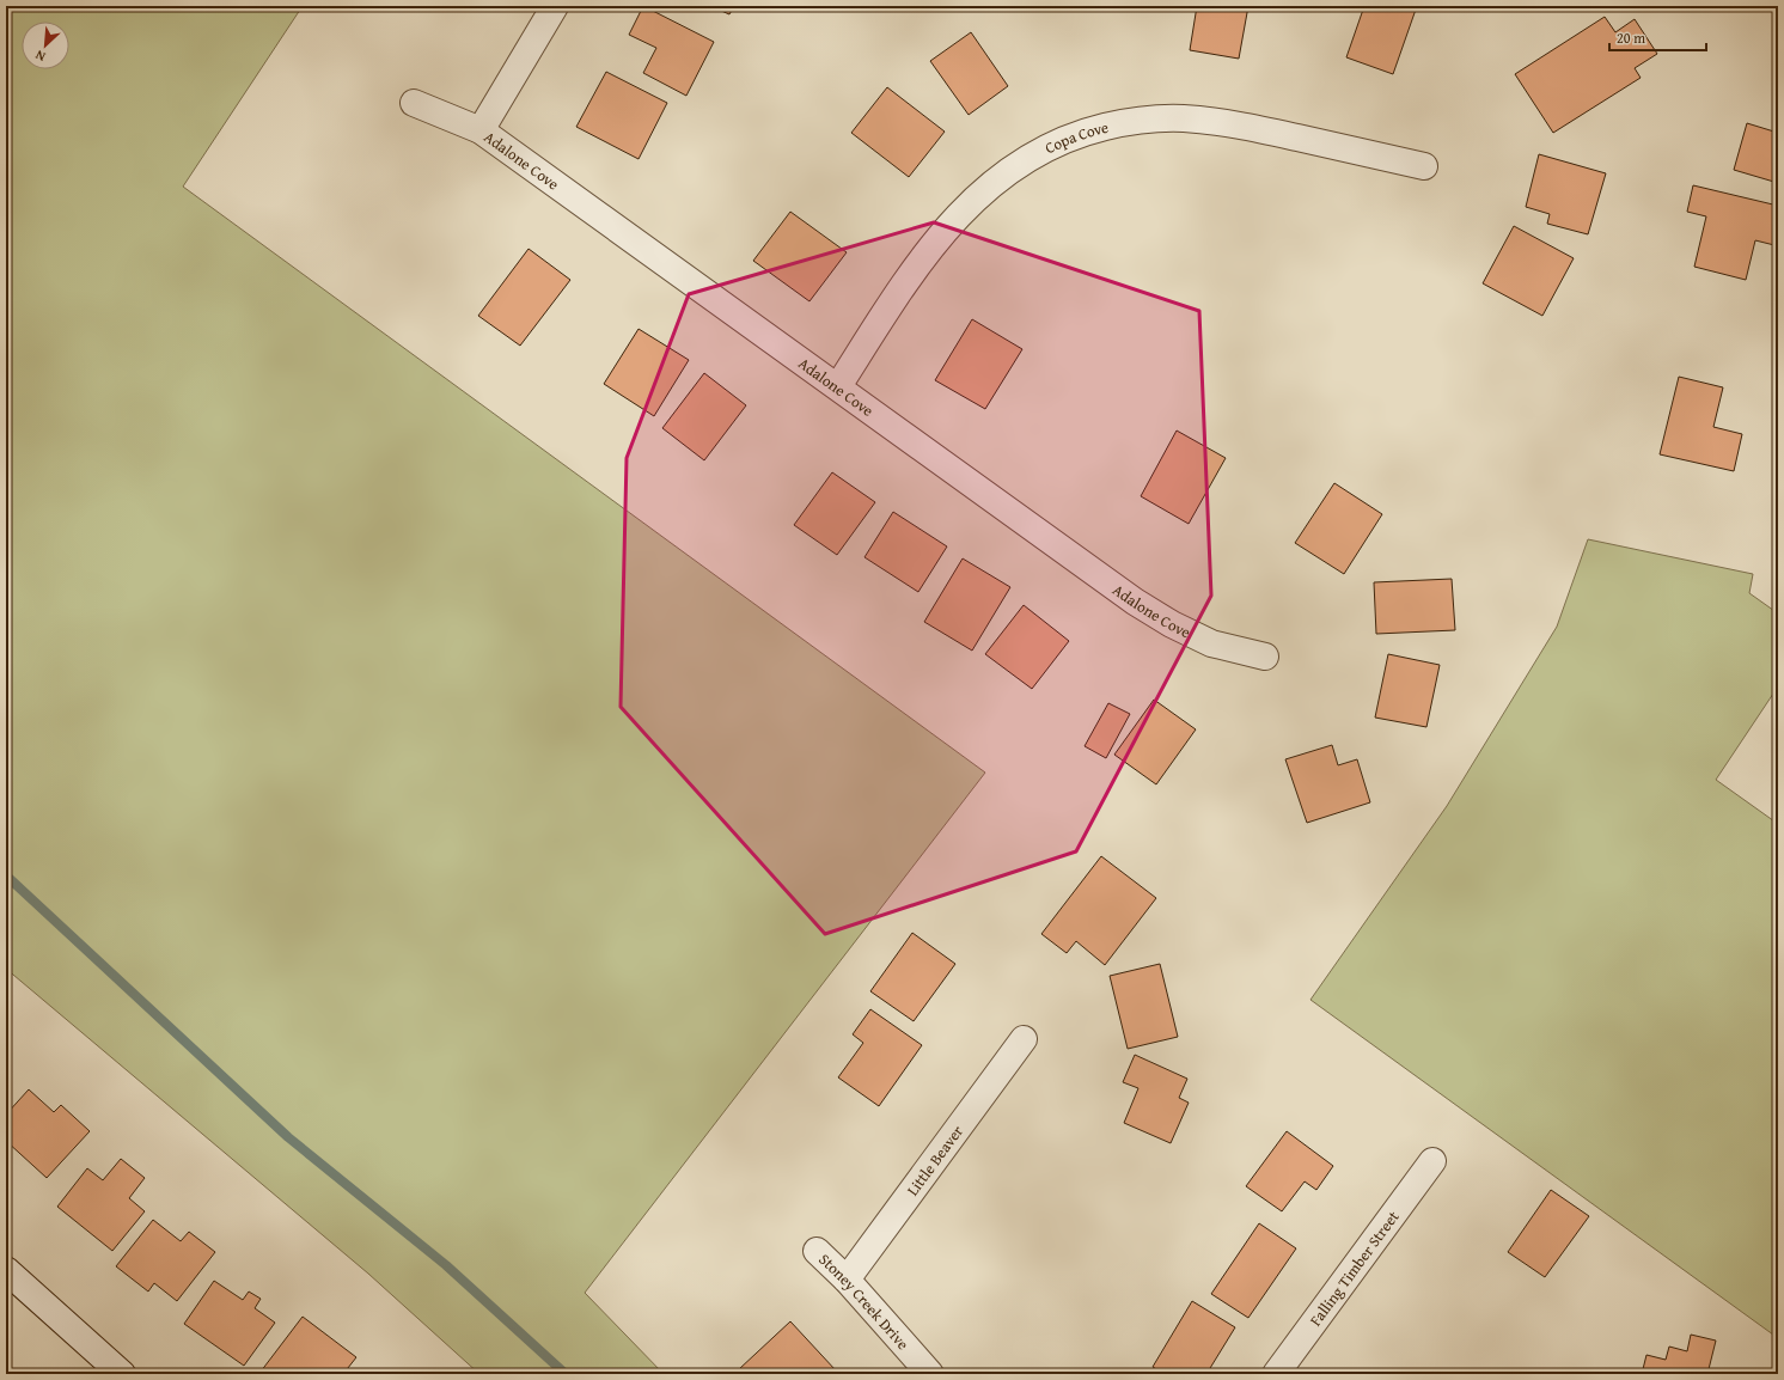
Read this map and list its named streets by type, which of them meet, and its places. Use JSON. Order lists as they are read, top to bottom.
{
  "streets": {
    "street": [
      "Copa Cove",
      "Adalone Cove",
      "Little Beaver",
      "Falling Timber Street",
      "Stoney Creek Drive"
    ]
  },
  "crossings": [
    ["Copa Cove", "Adalone Cove"],
    ["Little Beaver", "Stoney Creek Drive"]
  ],
  "scale_bar": "20 m",
  "north": "bottom left"
}
